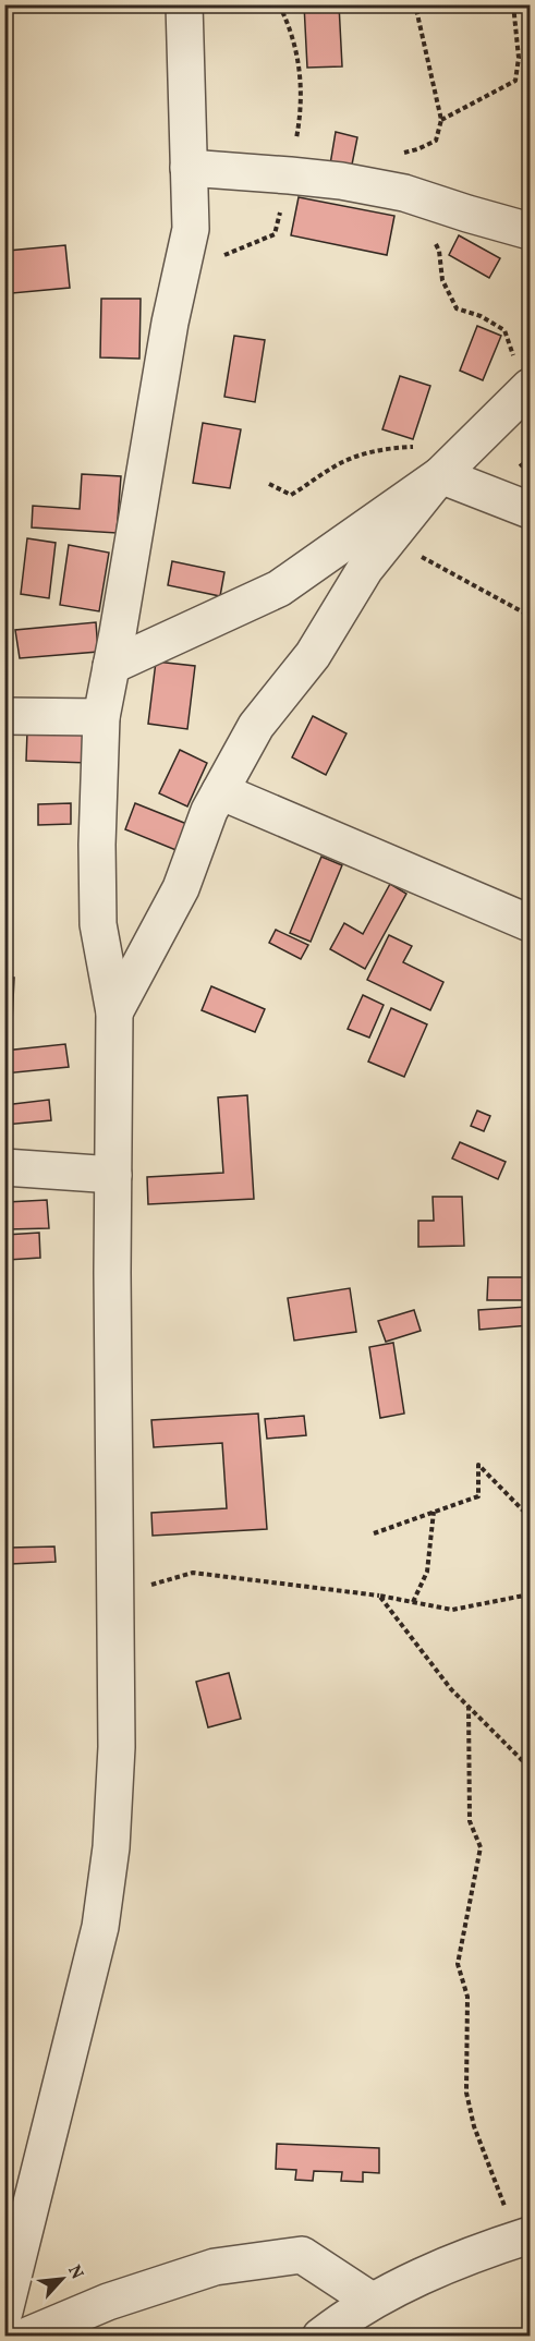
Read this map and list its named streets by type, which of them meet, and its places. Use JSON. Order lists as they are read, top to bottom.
{
  "north": "top right"
}
